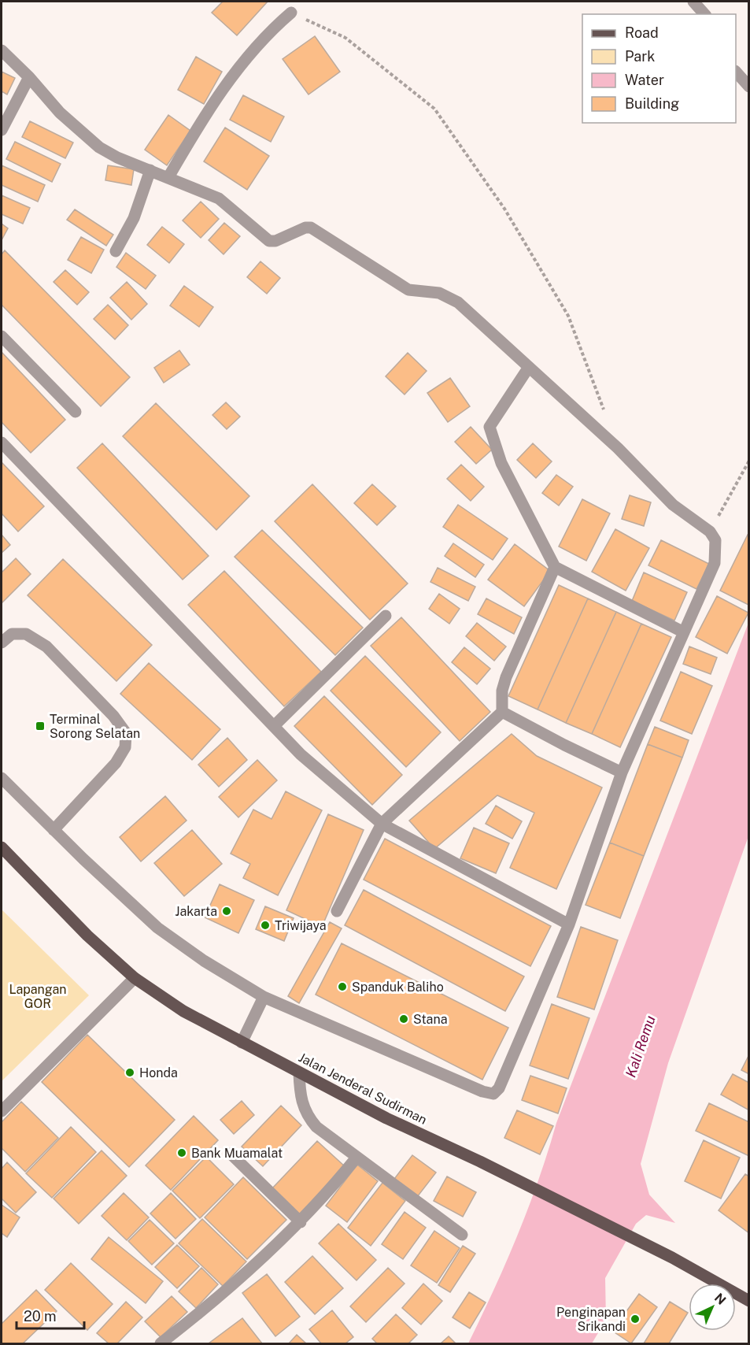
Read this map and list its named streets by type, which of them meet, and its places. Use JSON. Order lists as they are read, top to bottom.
{
  "streets": {
    "main road": ["Jalan Jenderal Sudirman"]
  },
  "water": ["Kali Remu"],
  "parks": ["Lapangan GOR"],
  "places": {
    "transit": ["Terminal Sorong Selatan"],
    "other": [
      "Jakarta",
      "Triwijaya",
      "Spanduk Baliho",
      "Stana",
      "Honda",
      "Bank Muamalat",
      "Penginapan Srikandi"
    ]
  },
  "legend": [
    "Road",
    "Park",
    "Water",
    "Building"
  ],
  "scale_bar": "20 m",
  "north": "top right"
}
